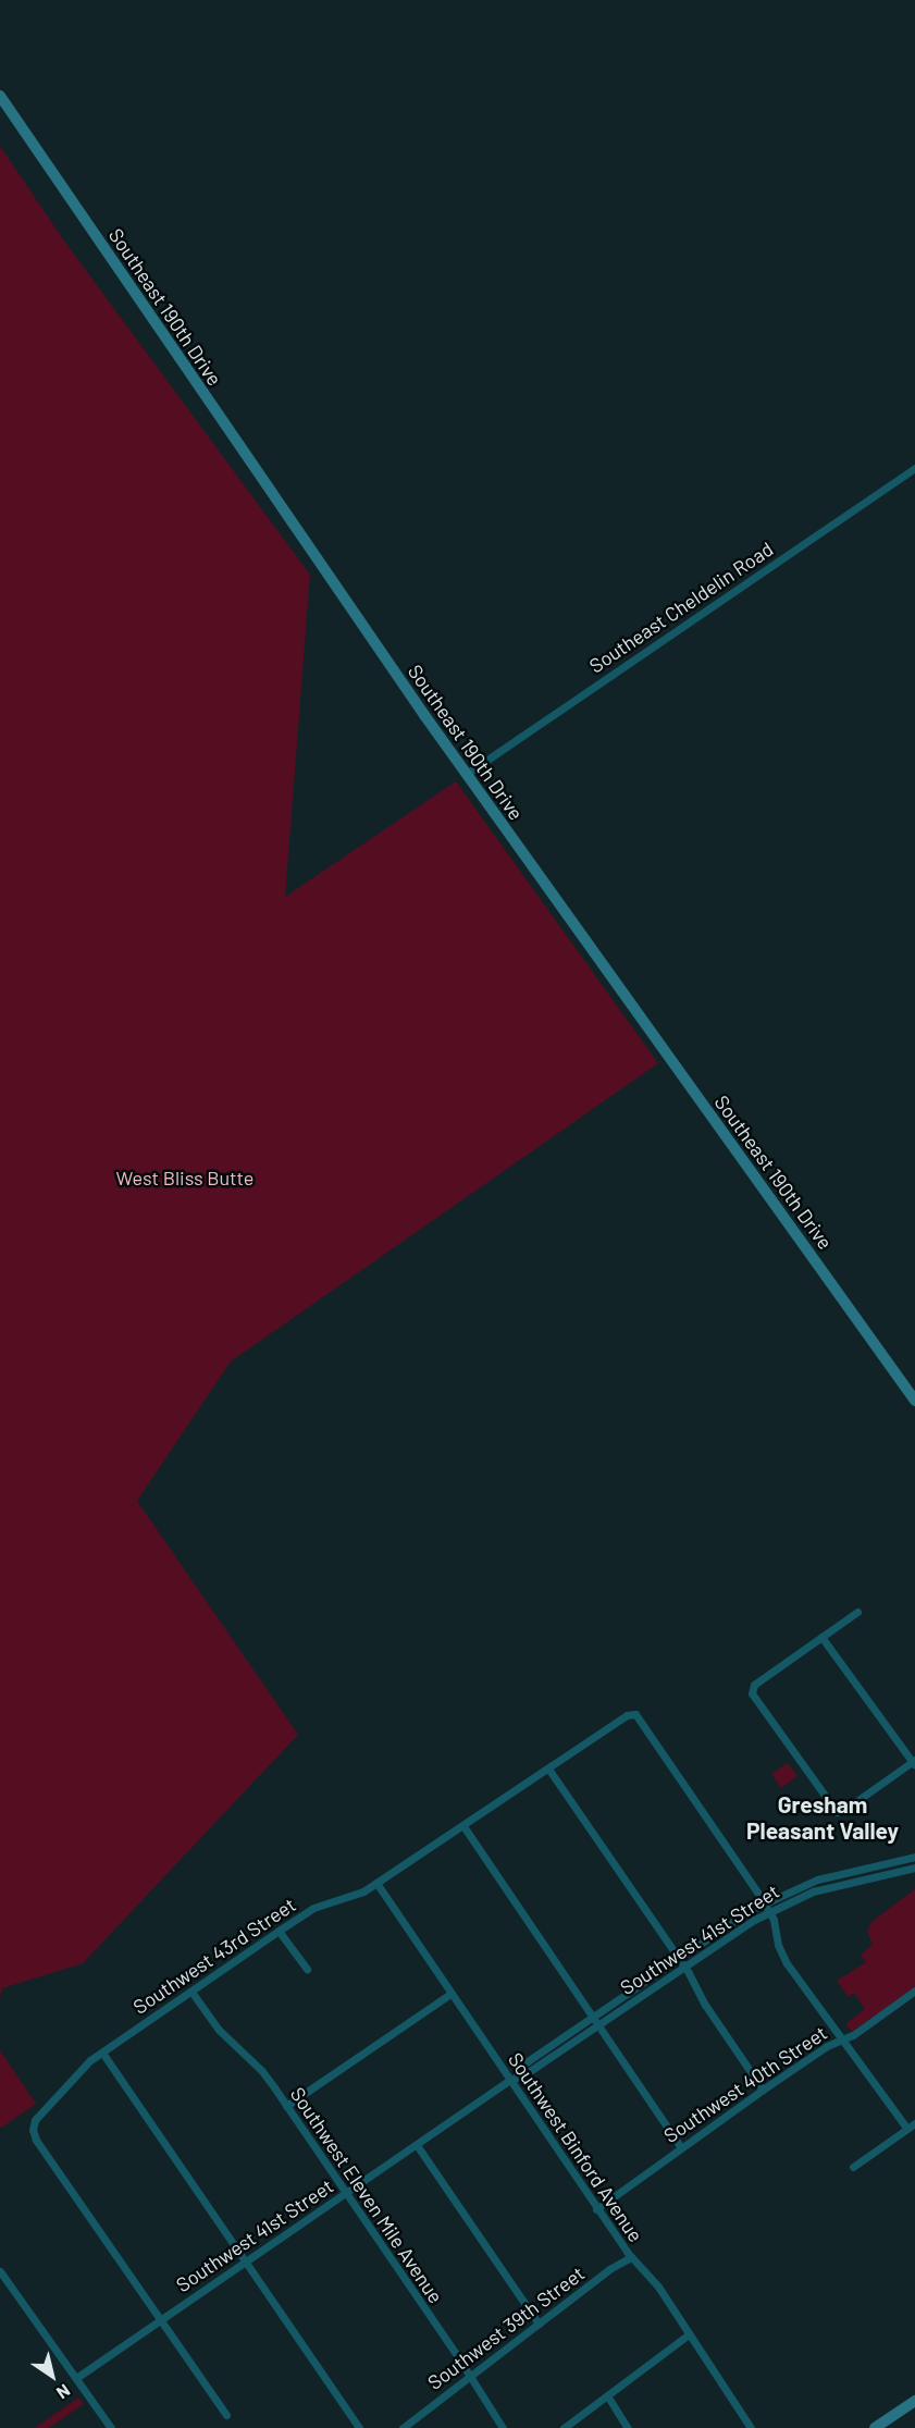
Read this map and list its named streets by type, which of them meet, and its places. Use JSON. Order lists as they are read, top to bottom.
{
  "streets": {
    "main road": ["Southeast 190th Drive"],
    "street": [
      "Southeast Cheldelin Road",
      "Southwest 41st Street",
      "Southwest 43rd Street",
      "Southwest 40th Street",
      "Southwest Binford Avenue",
      "Southwest Eleven Mile Avenue",
      "Southwest 39th Street"
    ]
  },
  "crossings": [
    ["Southeast 190th Drive", "Southeast Cheldelin Road"],
    ["Southwest 41st Street", "Southwest 43rd Street"],
    ["Southwest 41st Street", "Southwest Binford Avenue"],
    ["Southwest 41st Street", "Southwest Eleven Mile Avenue"],
    ["Southwest 43rd Street", "Southwest Binford Avenue"],
    ["Southwest 43rd Street", "Southwest Eleven Mile Avenue"],
    ["Southwest 40th Street", "Southwest Binford Avenue"],
    ["Southwest Binford Avenue", "Southwest 39th Street"],
    ["Southwest Eleven Mile Avenue", "Southwest 39th Street"]
  ],
  "districts": ["Gresham Pleasant Valley"],
  "parks": ["West Bliss Butte"],
  "north": "bottom right"
}
